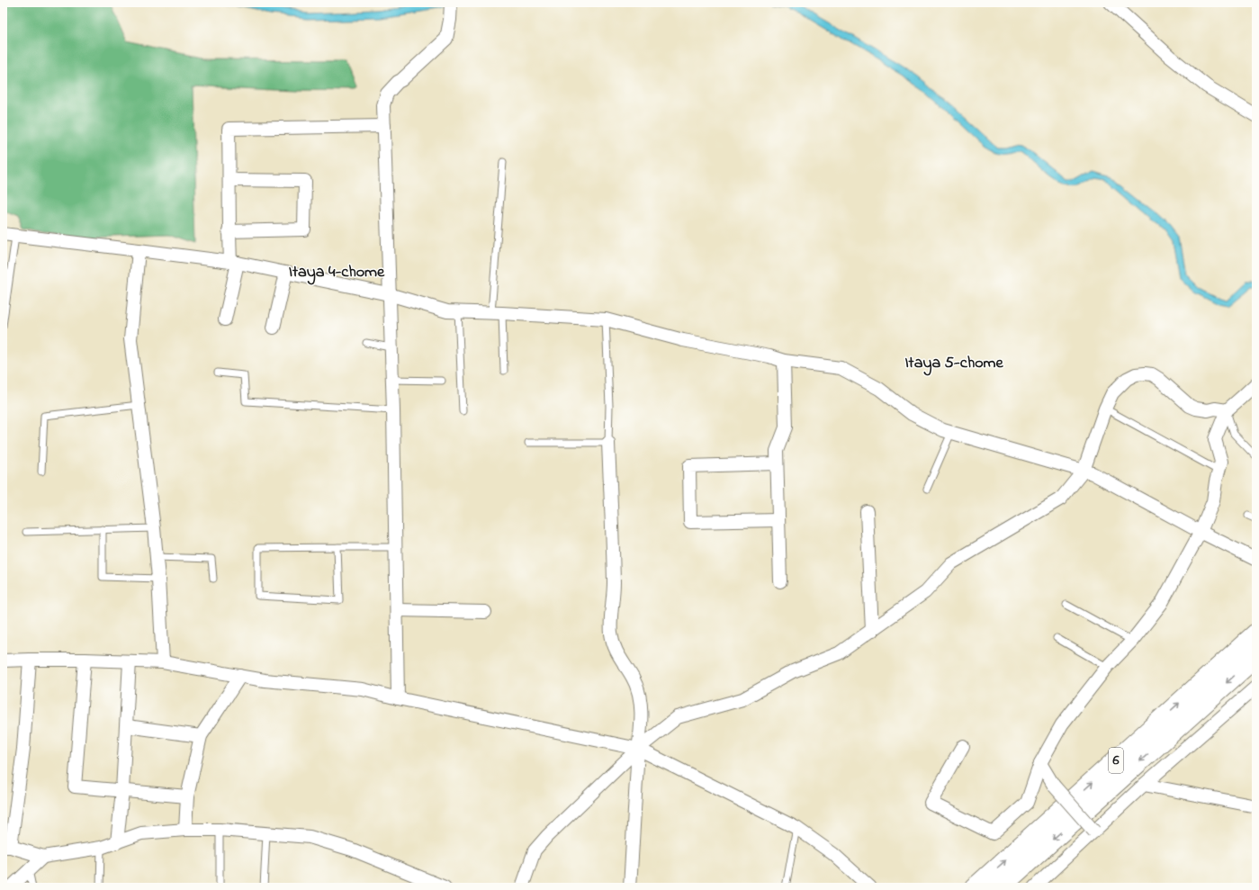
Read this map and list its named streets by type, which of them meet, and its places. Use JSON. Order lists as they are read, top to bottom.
{
  "streets": {
    "highway": ["6"]
  },
  "districts": ["Itaya 4-chome", "Itaya 5-chome"]
}
